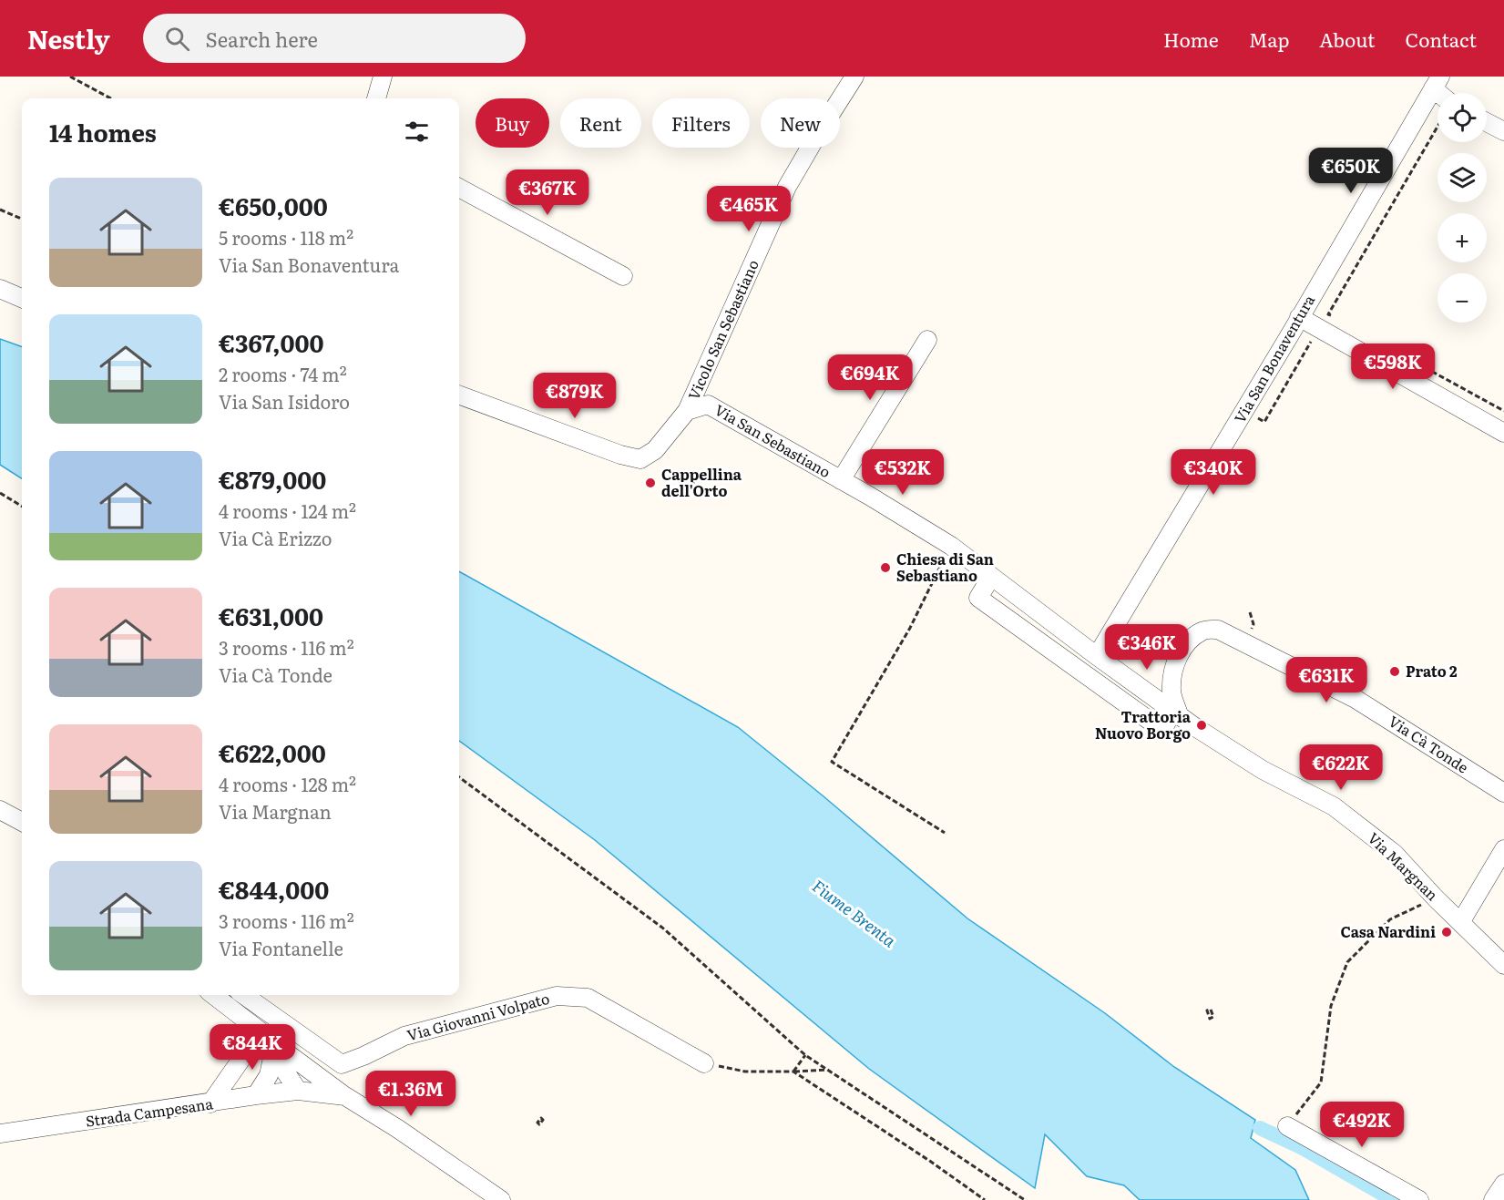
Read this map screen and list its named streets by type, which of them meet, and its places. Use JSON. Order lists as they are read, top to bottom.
{
  "streets": {
    "street": [
      "Vicolo San Sebastiano",
      "Via San Bonaventura",
      "Via San Sebastiano",
      "Via Cà Tonde",
      "Via Margnan",
      "Via Giovanni Volpato",
      "Strada Campesana"
    ]
  },
  "crossings": [
    ["Vicolo San Sebastiano", "Via San Sebastiano"],
    ["Via San Bonaventura", "Via San Sebastiano"],
    ["Via San Sebastiano", "Via Cà Tonde"],
    ["Via San Sebastiano", "Via Margnan"],
    ["Via Cà Tonde", "Via Margnan"]
  ],
  "water": ["Fiume Brenta"],
  "places": [
    "Cappellina dell'Orto",
    "Chiesa di San Sebastiano",
    "Prato 2",
    "Trattoria Nuovo Borgo",
    "Casa Nardini"
  ],
  "page": {
    "header": "Nestly",
    "search": "Search here",
    "nav": [
      "Home",
      "Map",
      "About",
      "Contact"
    ],
    "map_buttons": ["+", "−"],
    "chip": [
      "Buy",
      "Rent",
      "Filters",
      "New"
    ],
    "heading": "14 homes",
    "price": [
      "€650K",
      "€367K",
      "€465K",
      "€598K",
      "€694K",
      "€879K",
      "€532K",
      "€340K",
      "€346K",
      "€631K",
      "€622K",
      "€844K",
      "€1.36M",
      "€492K"
    ],
    "list": [
      {
        "name": "€650,000",
        "note": "5 rooms · 118 m² · Via San Bonaventura"
      },
      {
        "name": "€367,000",
        "note": "2 rooms · 74 m² · Via San Isidoro"
      },
      {
        "name": "€879,000",
        "note": "4 rooms · 124 m² · Via Cà Erizzo"
      },
      {
        "name": "€631,000",
        "note": "3 rooms · 116 m² · Via Cà Tonde"
      },
      {
        "name": "€622,000",
        "note": "4 rooms · 128 m² · Via Margnan"
      },
      {
        "name": "€844,000",
        "note": "3 rooms · 116 m² · Via Fontanelle"
      }
    ]
  }
}
